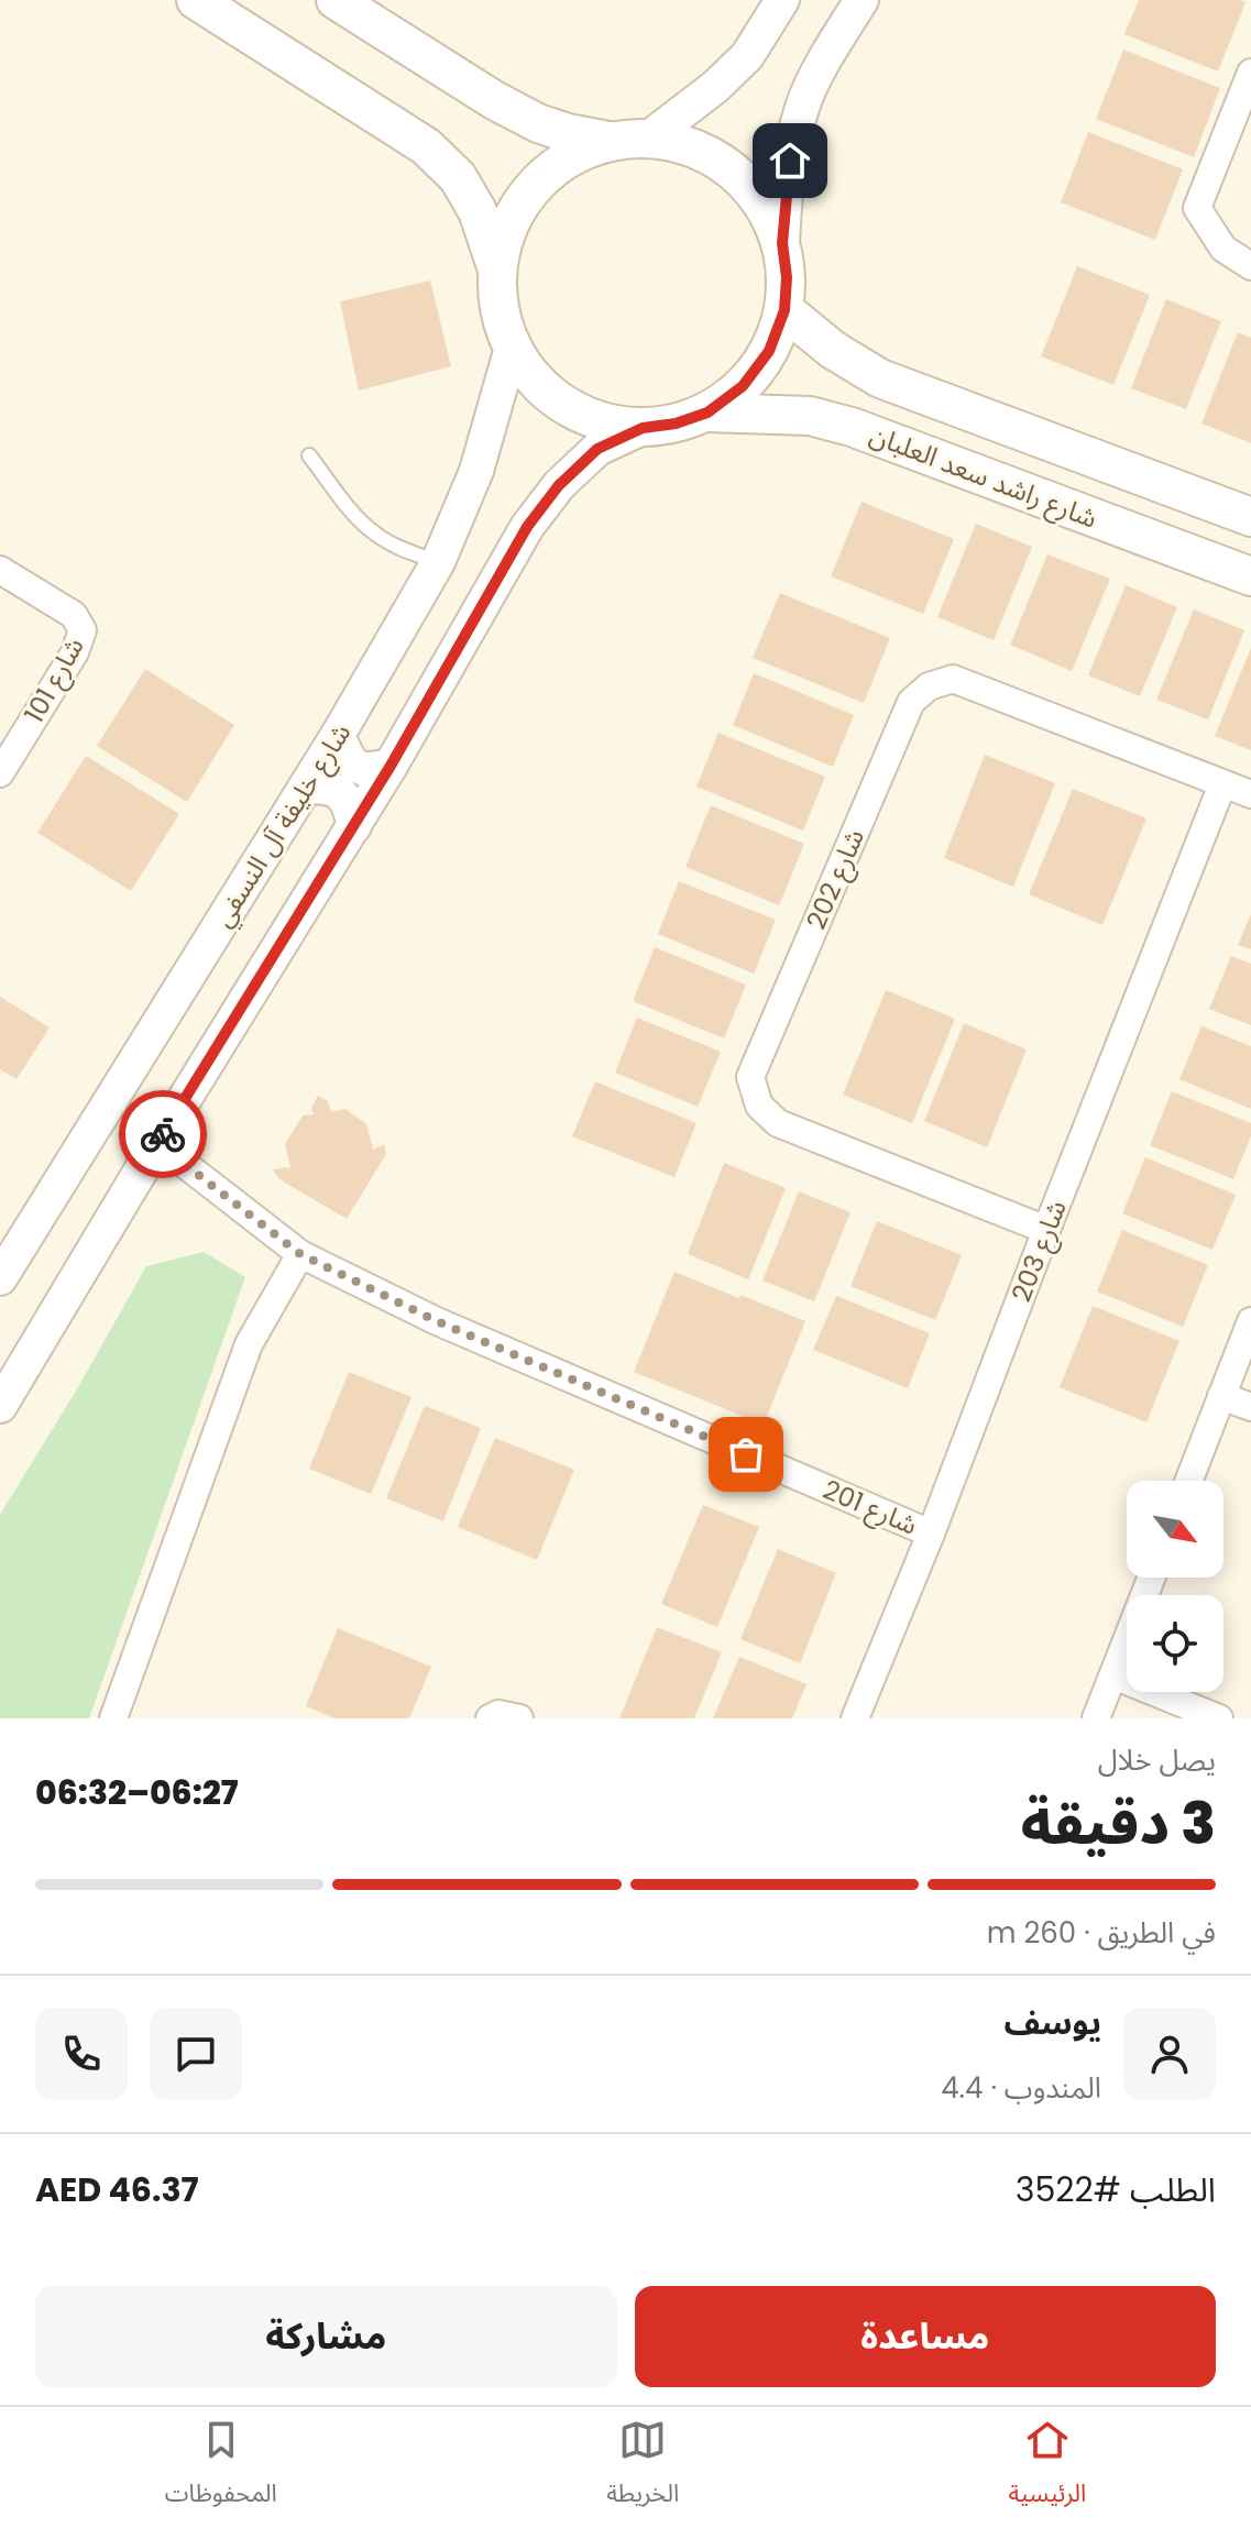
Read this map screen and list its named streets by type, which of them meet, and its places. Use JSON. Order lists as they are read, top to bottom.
{
  "streets": {
    "main road": ["شارع راشد سعد العلبان"],
    "street": [
      "شارع 101",
      "شارع خليفة آل النسفي",
      "شارع 202",
      "شارع 203",
      "شارع 201"
    ]
  },
  "crossings": [
    ["شارع راشد سعد العلبان", "شارع خليفة آل النسفي"],
    ["شارع 202", "شارع 203"],
    ["شارع 203", "شارع 201"]
  ],
  "north": "bottom right",
  "page": {
    "heading": ["3 دقيقة", "يصل خلال", "06:27–06:32"],
    "panel": [
      "يوسف",
      "المندوب · 4.4",
      "الطلب #3522",
      "AED 46.37"
    ],
    "bar": "في الطريق · 260 m",
    "buttons": ["مساعدة", "مشاركة"],
    "tabs": ["الرئيسية", "الخريطة", "المحفوظات"]
  }
}
